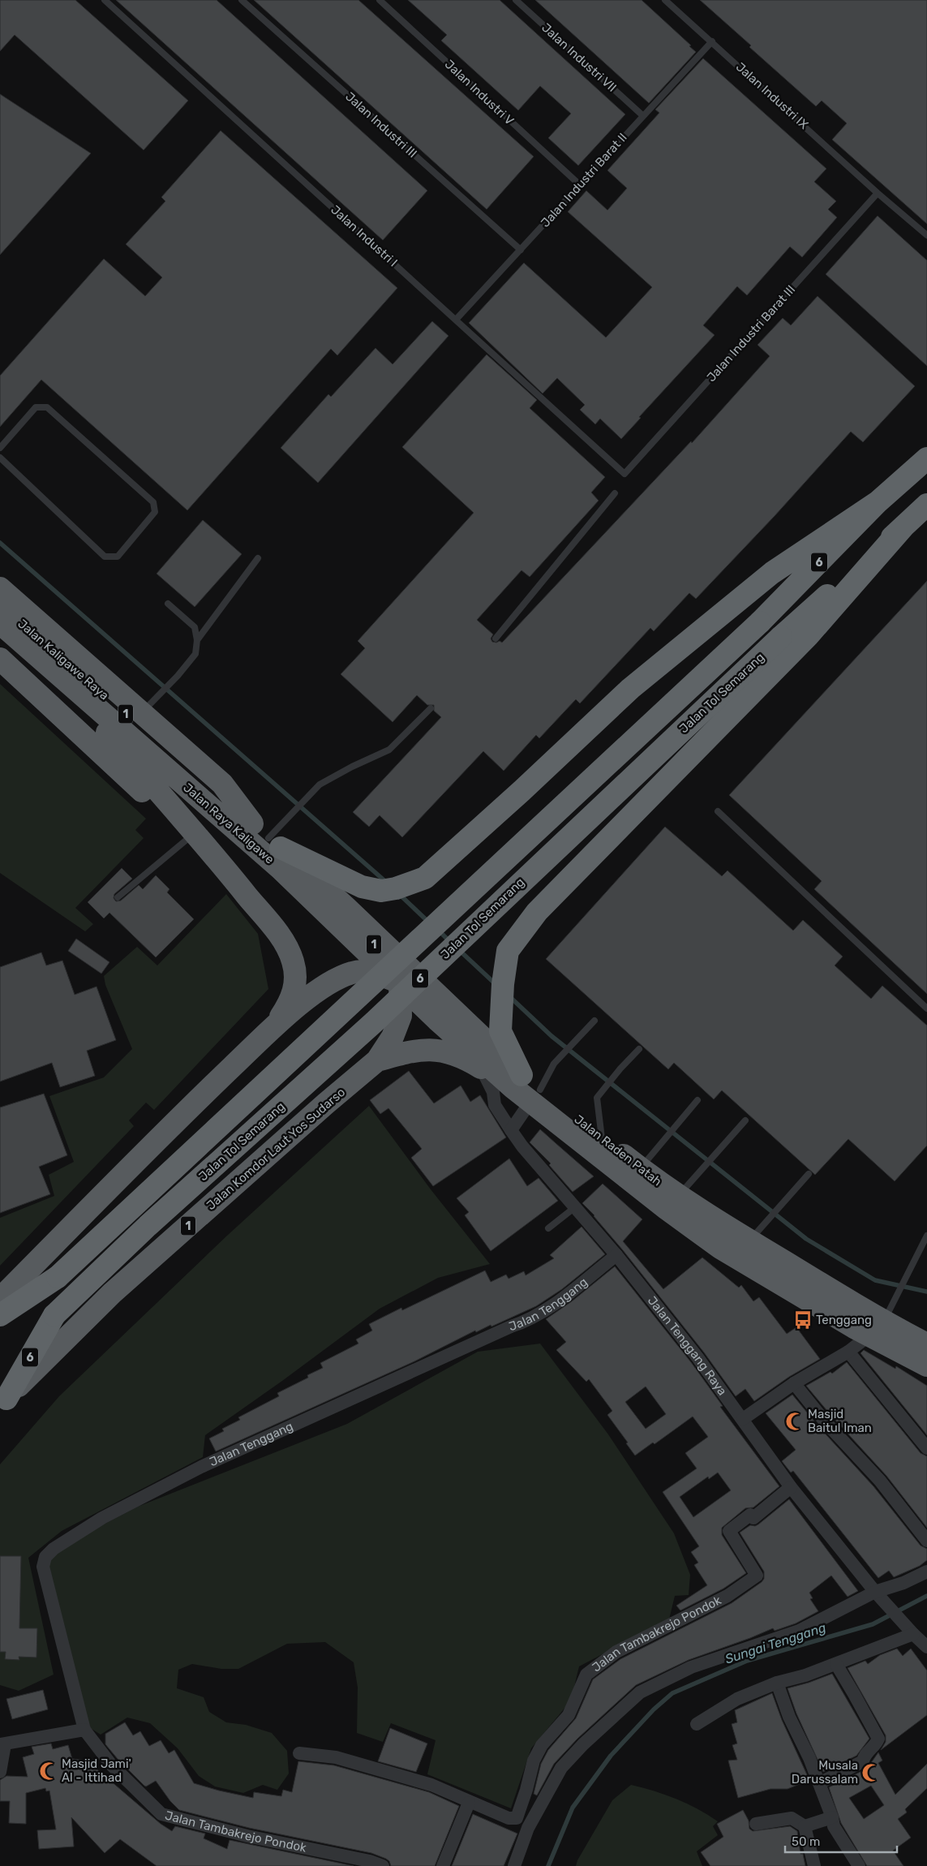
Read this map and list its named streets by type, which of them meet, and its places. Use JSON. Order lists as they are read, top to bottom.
{
  "streets": {
    "highway": [
      "6",
      "Jalan Kaligawe Raya",
      "Jalan Tol Semarang",
      "1",
      "Jalan Raya Kaligawe",
      "Jalan Komdor Laut Yos Sudarso",
      "Jalan Raden Patah"
    ],
    "street": ["Jalan Tenggang", "Jalan Tenggang Raya", "Jalan Tambakrejo Pondok"],
    "lane": [
      "Jalan Industri VII",
      "Jalan Industri V",
      "Jalan Industri IX",
      "Jalan Industri III",
      "Jalan Industri Barat II",
      "Jalan Industri I",
      "Jalan Industri Barat III"
    ]
  },
  "crossings": [
    ["Jalan Industri VII", "Jalan Industri Barat II"],
    ["Jalan Industri V", "Jalan Industri Barat II"],
    ["Jalan Industri IX", "Jalan Industri Barat II"],
    ["Jalan Industri IX", "Jalan Industri Barat III"],
    ["Jalan Industri III", "Jalan Industri Barat II"],
    ["Jalan Industri Barat II", "Jalan Industri I"],
    ["Jalan Industri I", "Jalan Industri Barat III"],
    ["Jalan Kaligawe Raya", "1"],
    ["Jalan Kaligawe Raya", "Jalan Raya Kaligawe"],
    ["Jalan Kaligawe Raya", "Jalan Raden Patah"],
    ["Jalan Tol Semarang", "Jalan Komdor Laut Yos Sudarso"],
    ["1", "Jalan Raya Kaligawe"],
    ["1", "Jalan Komdor Laut Yos Sudarso"],
    ["1", "Jalan Raden Patah"],
    ["Jalan Raya Kaligawe", "Jalan Raden Patah"],
    ["Jalan Tenggang", "Jalan Tenggang Raya"],
    ["Jalan Tenggang", "Jalan Tambakrejo Pondok"],
    ["Jalan Tenggang Raya", "Jalan Tambakrejo Pondok"]
  ],
  "water": ["Sungai Tenggang"],
  "places": {
    "bus stop": ["Tenggang"],
    "mosque": ["Masjid Baitul Iman", "Masjid Jami' Al - Ittihad", "Musala Darussalam"]
  },
  "scale_bar": "50 m"
}
